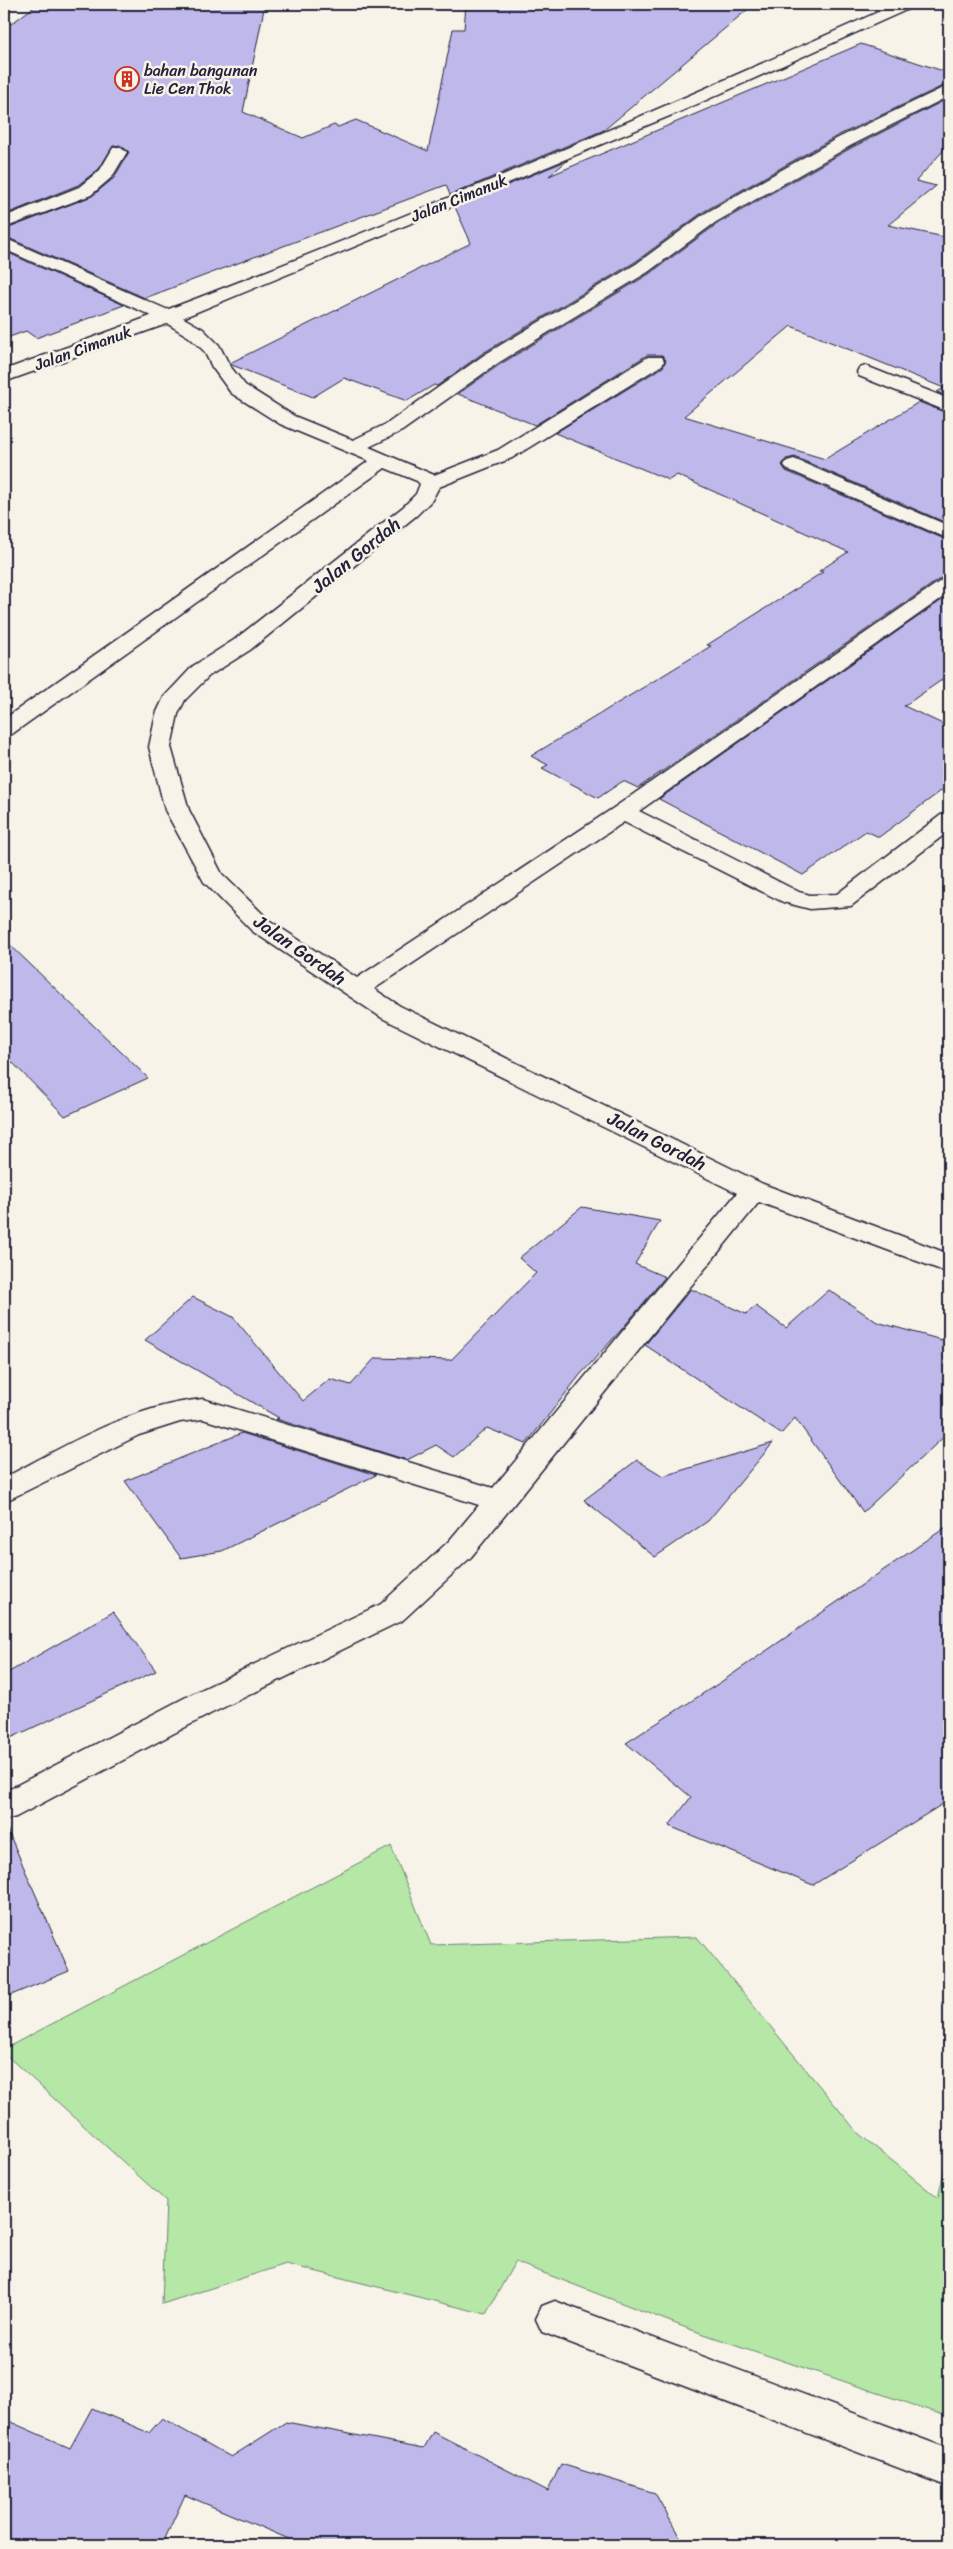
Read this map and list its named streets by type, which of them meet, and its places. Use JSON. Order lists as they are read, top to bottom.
{
  "streets": {
    "street": ["Jalan Cimanuk", "Jalan Gordah"]
  },
  "places": {
    "building": ["bahan bangunan Lie Cen Thok"]
  }
}
